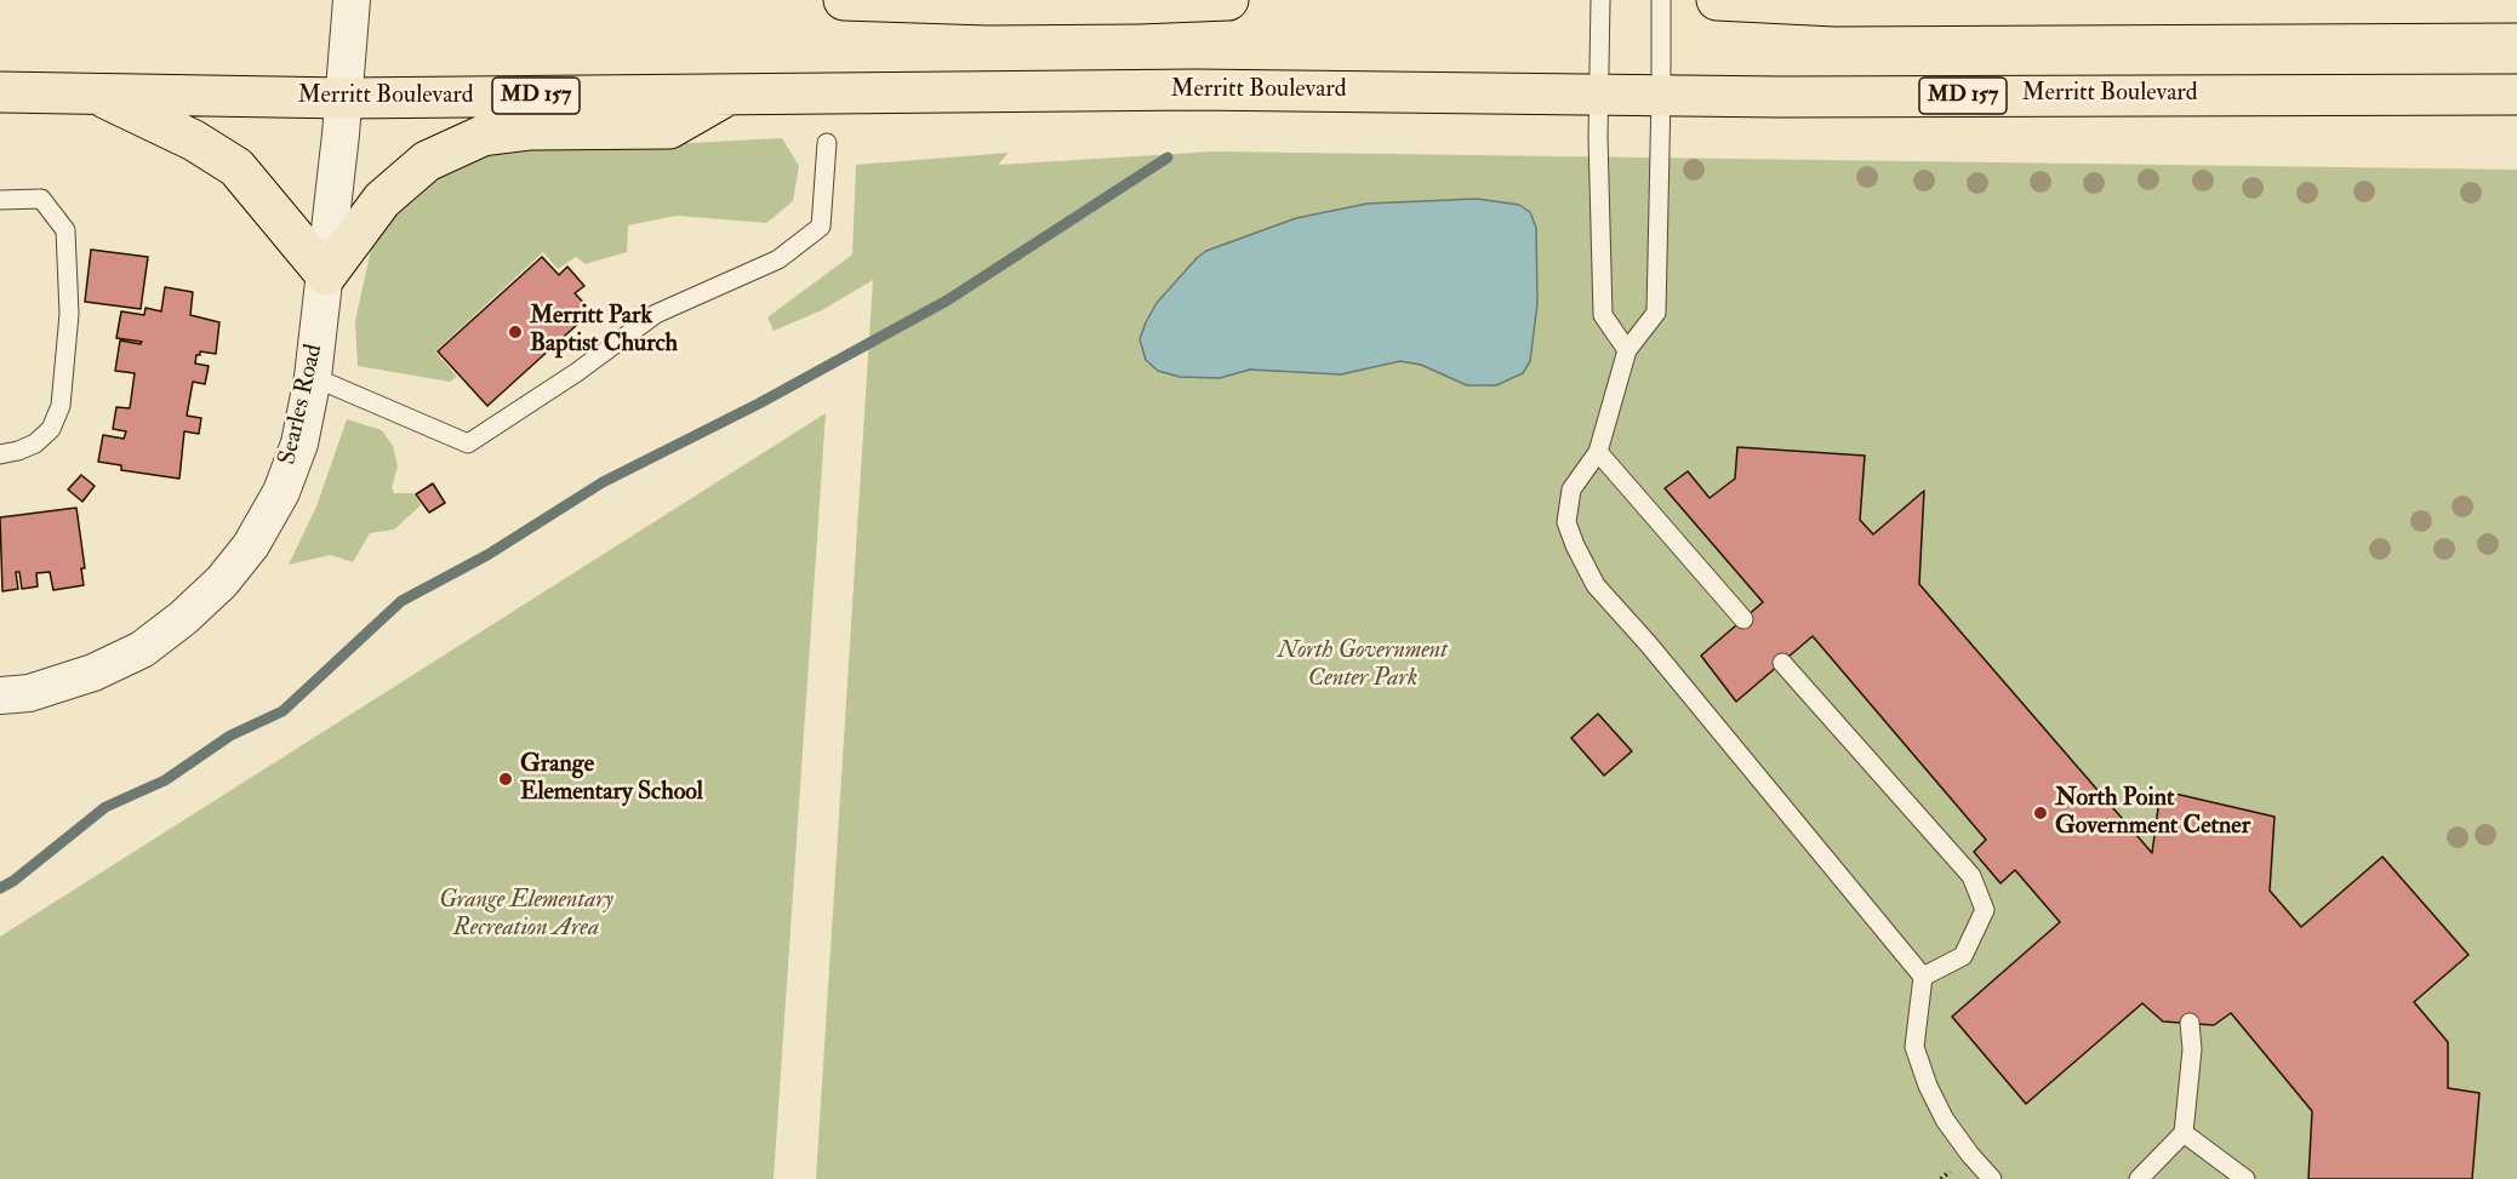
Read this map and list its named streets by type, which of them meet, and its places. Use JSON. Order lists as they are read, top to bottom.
{
  "streets": {
    "main road": ["Merritt Boulevard", "MD 157"],
    "street": ["Searles Road"]
  },
  "crossings": [
    ["Merritt Boulevard", "Searles Road"]
  ],
  "parks": ["North Government Center Park", "Grange Elementary Recreation Area"],
  "places": ["Merritt Park Baptist Church", "Grange Elementary School", "North Point Government Cetner"]
}
